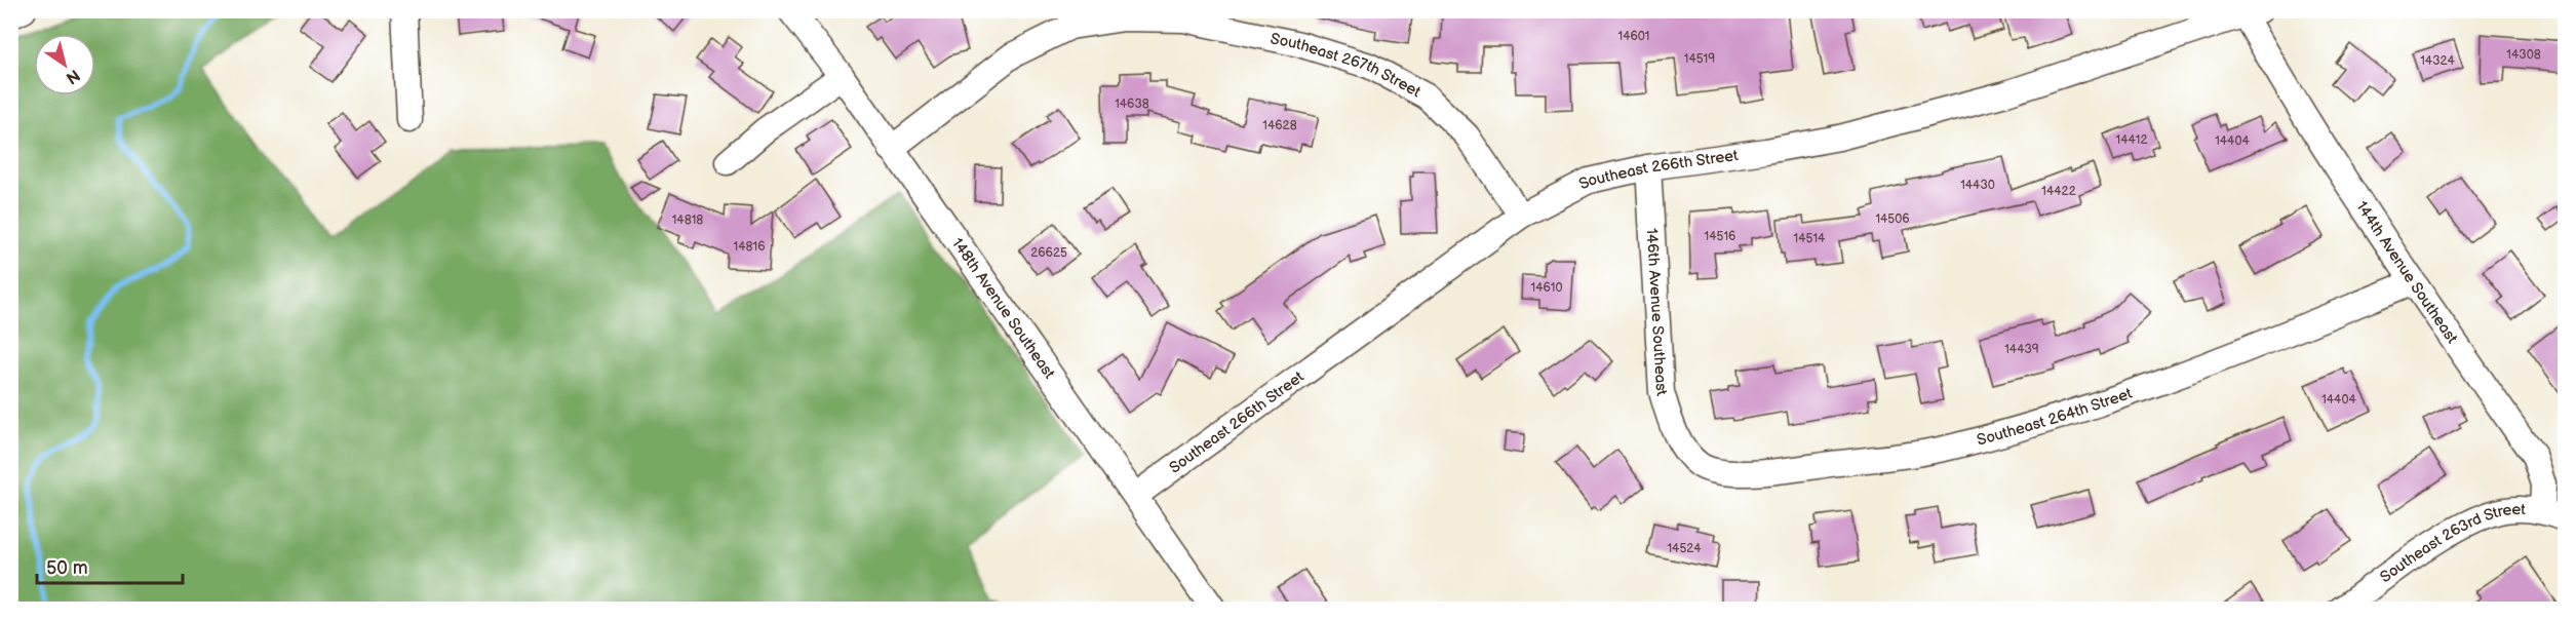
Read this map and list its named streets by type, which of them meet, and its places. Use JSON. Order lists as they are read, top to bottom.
{
  "streets": {
    "street": [
      "Southeast 267th Street",
      "Southeast 266th Street",
      "144th Avenue Southeast",
      "148th Avenue Southeast",
      "146th Avenue Southeast",
      "Southeast 264th Street",
      "Southeast 263rd Street"
    ]
  },
  "crossings": [
    ["Southeast 267th Street", "Southeast 266th Street"],
    ["Southeast 267th Street", "148th Avenue Southeast"],
    ["Southeast 266th Street", "144th Avenue Southeast"],
    ["Southeast 266th Street", "148th Avenue Southeast"],
    ["Southeast 266th Street", "146th Avenue Southeast"],
    ["144th Avenue Southeast", "Southeast 264th Street"],
    ["144th Avenue Southeast", "Southeast 263rd Street"],
    ["146th Avenue Southeast", "Southeast 264th Street"]
  ],
  "house_numbers": [
    "14601",
    "14308",
    "14519",
    "14324",
    "14638",
    "14628",
    "14412",
    "14404",
    "14430",
    "14422",
    "14506",
    "14818",
    "14516",
    "14514",
    "14816",
    "26625",
    "14610",
    "14439",
    "14404",
    "14524"
  ],
  "scale_bar": "50 m",
  "north": "bottom right"
}
